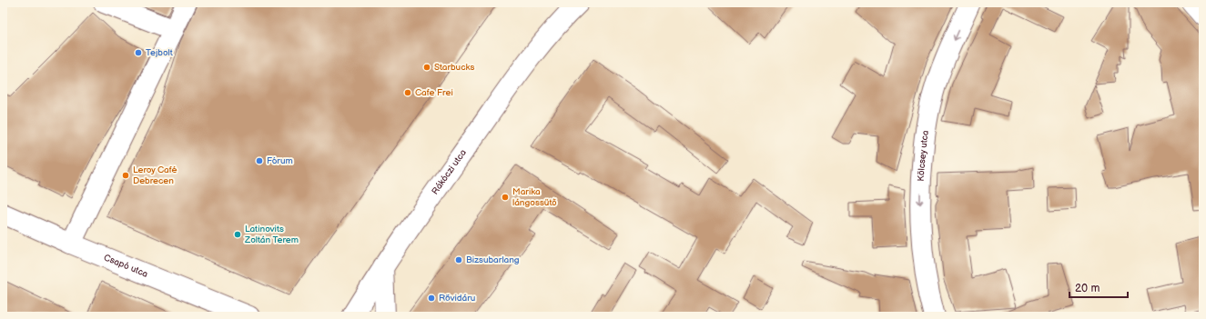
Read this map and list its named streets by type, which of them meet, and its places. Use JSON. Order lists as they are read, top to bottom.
{
  "streets": {
    "street": ["Kölcsey utca", "Rákóczi utca", "Csapó utca"]
  },
  "one_way": ["Kölcsey utca"],
  "places": [
    "Tejbolt",
    "Starbucks",
    "Cafe Frei",
    "Fórum",
    "Leroy Café Debrecen",
    "Marika lángossütő",
    "Latinovits Zoltán Terem",
    "Bizsubarlang",
    "Rövidáru"
  ],
  "scale_bar": "20 m"
}
